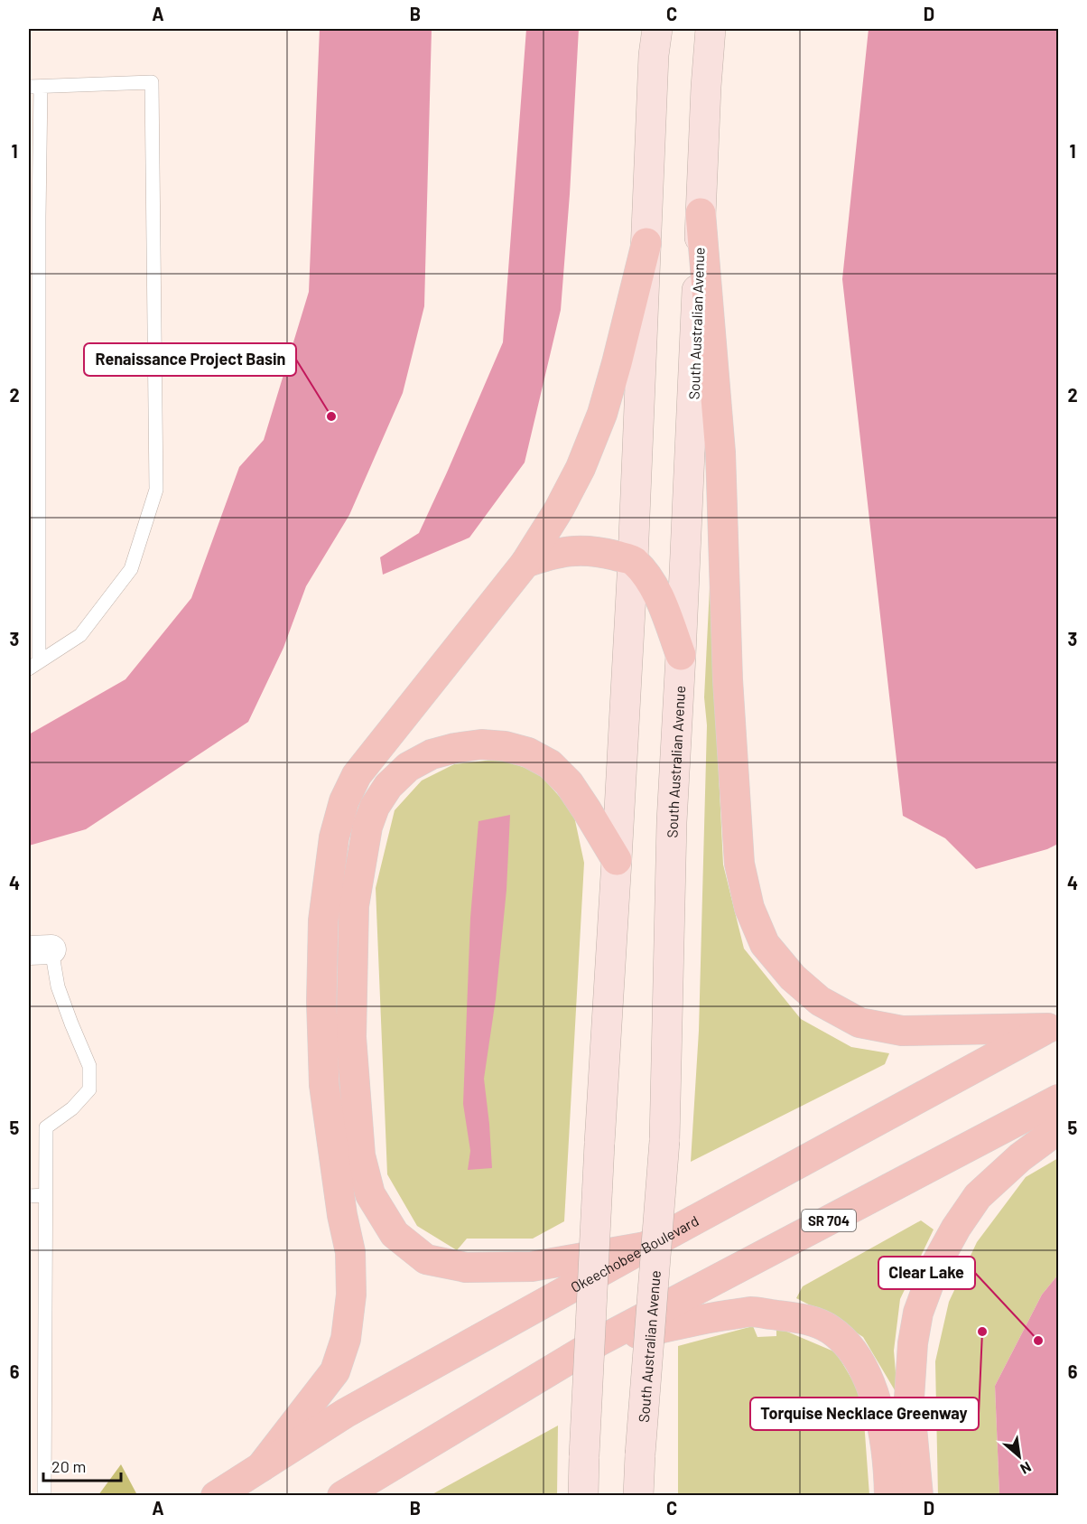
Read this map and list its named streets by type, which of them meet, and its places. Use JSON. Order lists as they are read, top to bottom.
{
  "streets": {
    "main road": ["South Australian Avenue", "SR 704", "Okeechobee Boulevard"]
  },
  "places": ["Renaissance Project Basin", "Torquise Necklace Greenway", "Clear Lake"],
  "scale_bar": "20 m",
  "north": "bottom right",
  "grid": {
    "columns": [
      "A",
      "B",
      "C",
      "D"
    ],
    "rows": [
      "1",
      "2",
      "3",
      "4",
      "5",
      "6"
    ]
  }
}
